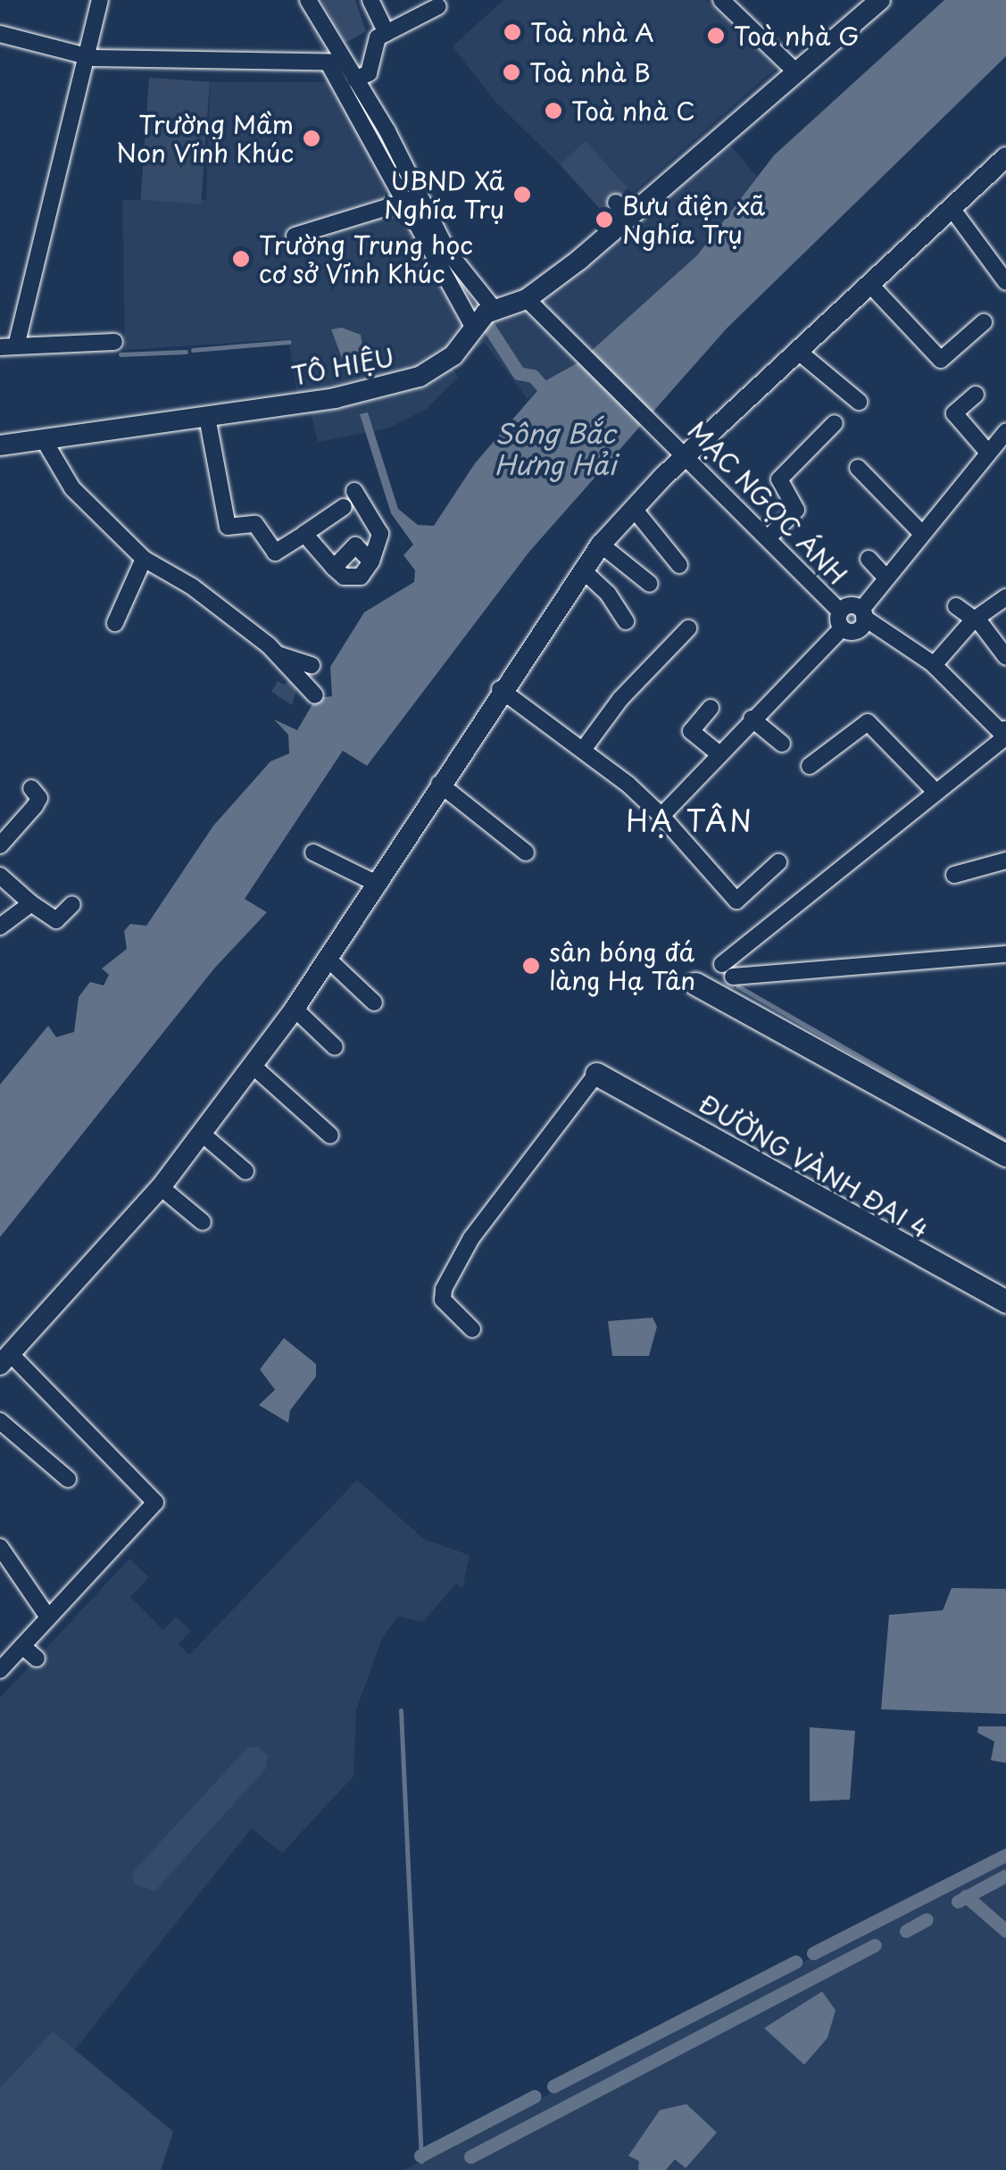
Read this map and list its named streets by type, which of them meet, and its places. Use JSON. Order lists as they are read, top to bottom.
{
  "streets": {
    "main road": ["ĐƯỜNG VÀNH ĐAI 4"],
    "street": ["TÔ HIỆU", "MẠC NGỌC ÁNH"]
  },
  "crossings": [
    ["TÔ HIỆU", "MẠC NGỌC ÁNH"]
  ],
  "districts": ["HẠ TÂN"],
  "water": ["Sông Bắc Hưng Hải"],
  "places": [
    "Toà nhà A",
    "Toà nhà G",
    "Toà nhà B",
    "Toà nhà C",
    "Trường Mầm Non Vĩnh Khúc",
    "UBND Xã Nghĩa Trụ",
    "Bưu điện xã Nghĩa Trụ",
    "Trường Trung học cơ sở Vĩnh Khúc",
    "sân bóng đá làng Hạ Tân"
  ]
}
